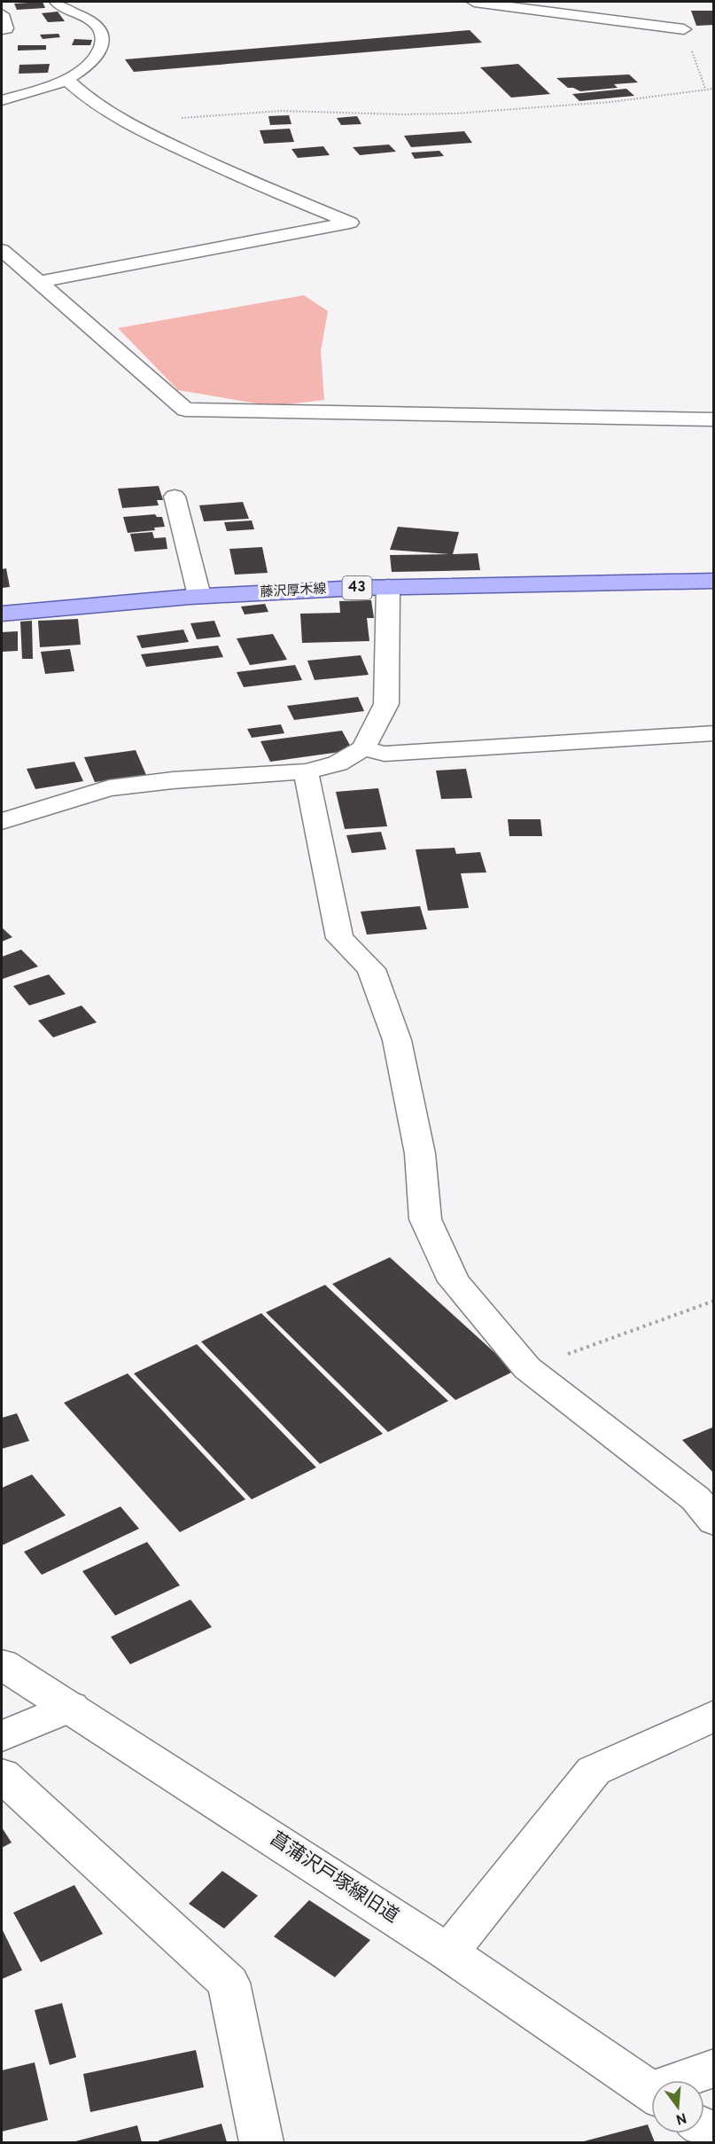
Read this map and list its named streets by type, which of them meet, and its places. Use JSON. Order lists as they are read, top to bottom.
{
  "streets": {
    "main road": ["43", "藤沢厚木線"],
    "street": ["菖蒲沢戸塚線旧道"]
  },
  "north": "bottom"
}
